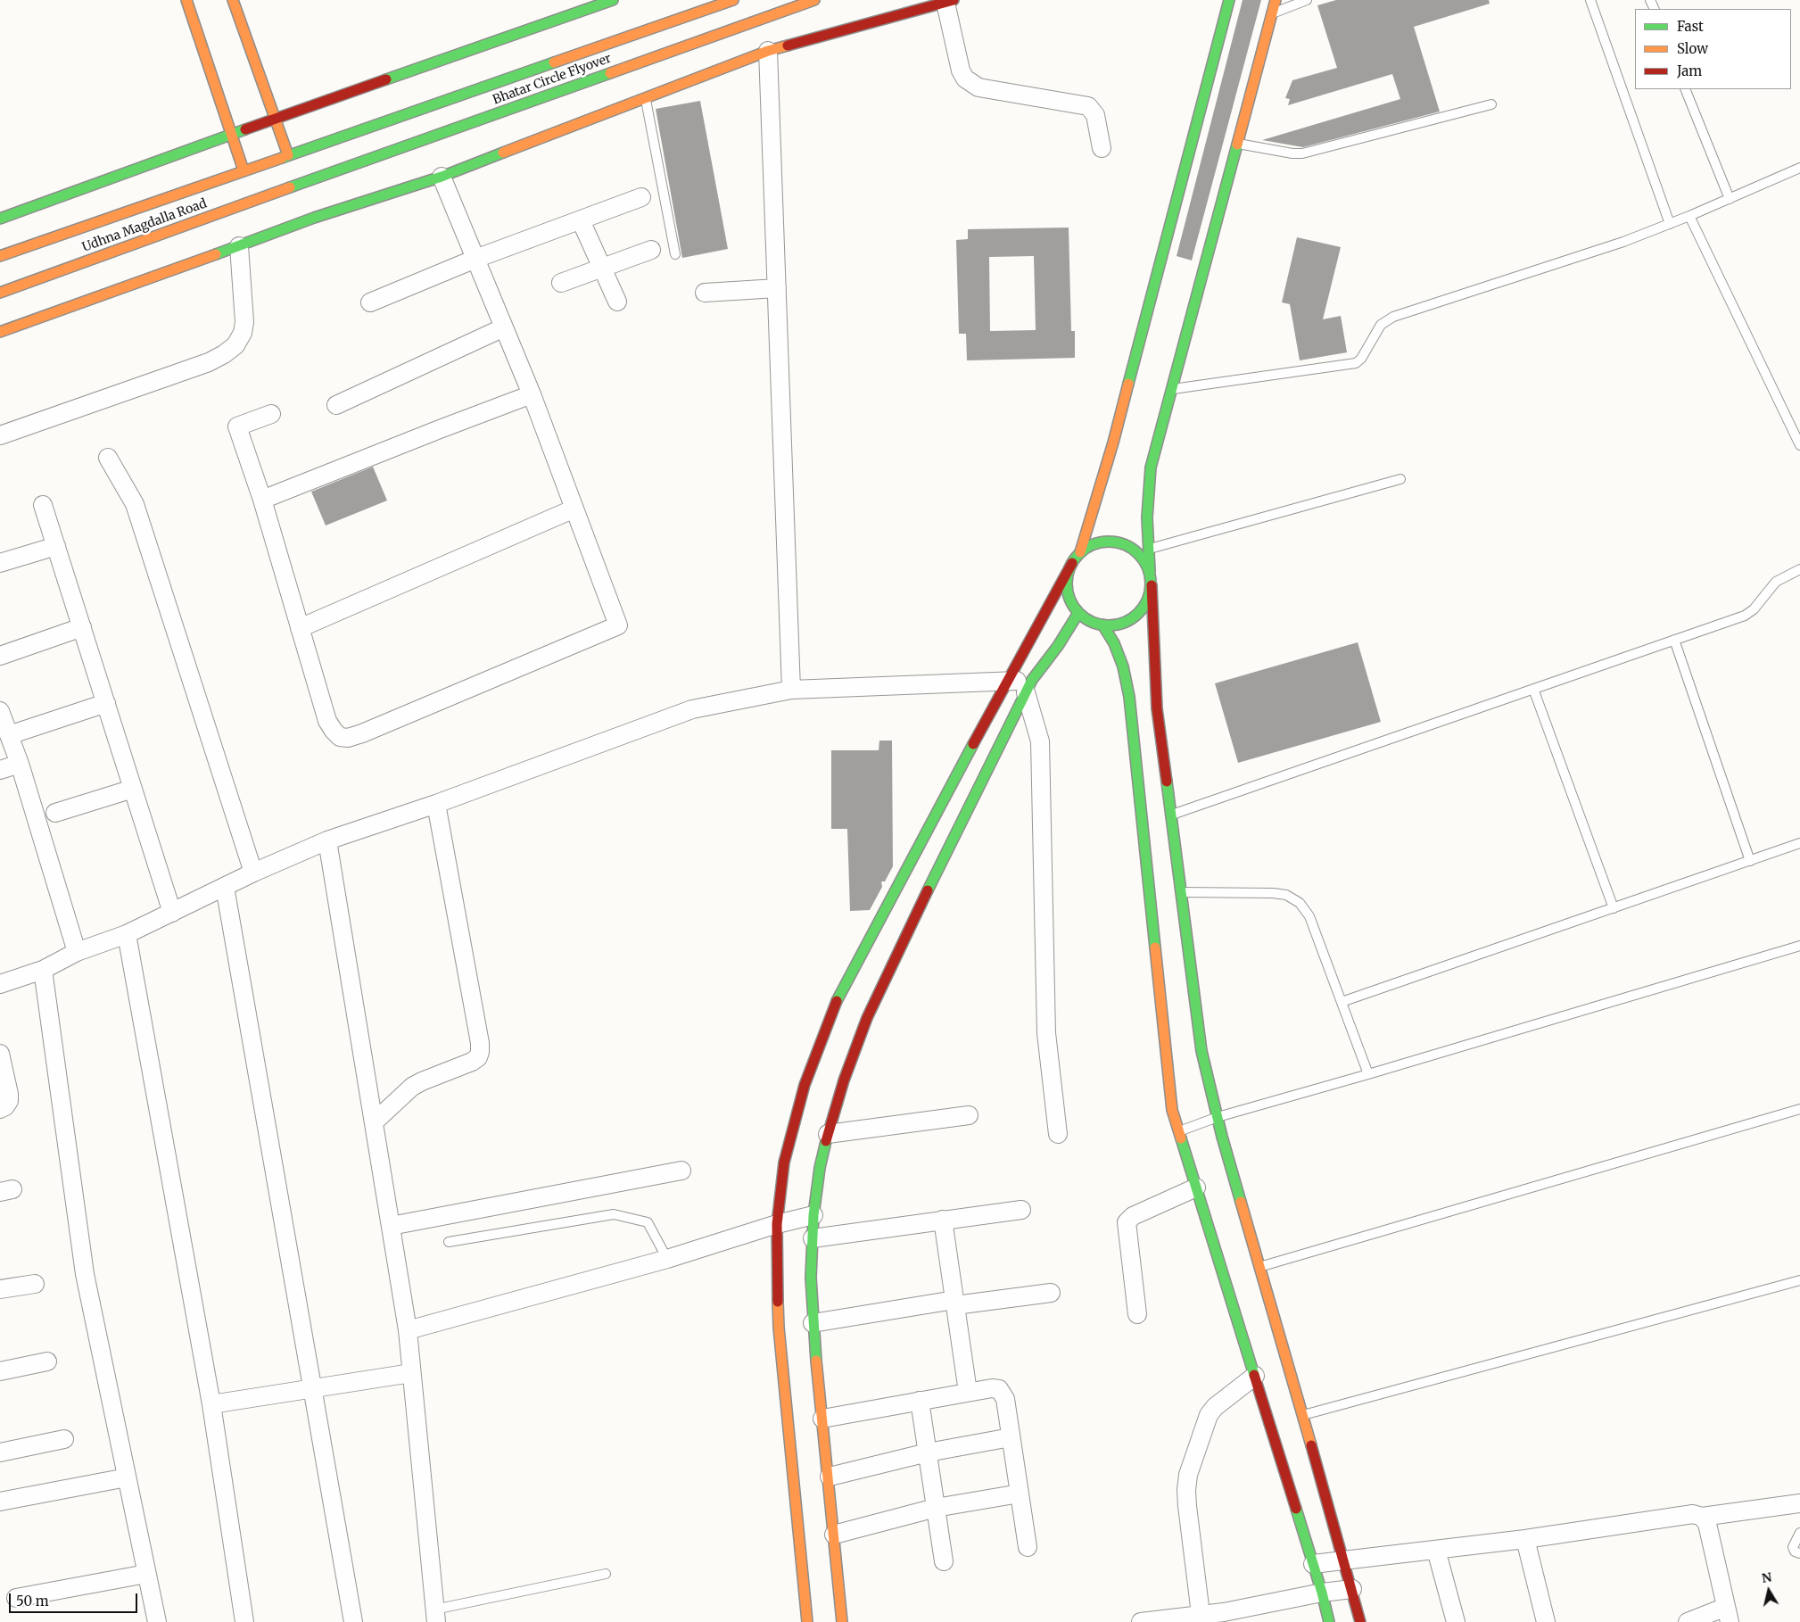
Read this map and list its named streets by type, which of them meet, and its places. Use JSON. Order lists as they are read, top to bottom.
{
  "streets": {
    "main road": ["Bhatar Circle Flyover", "Udhna Magdalla Road"]
  },
  "crossings": [
    ["Bhatar Circle Flyover", "Udhna Magdalla Road"]
  ],
  "legend": ["Fast", "Slow", "Jam"],
  "scale_bar": "50 m",
  "north": "top"
}
